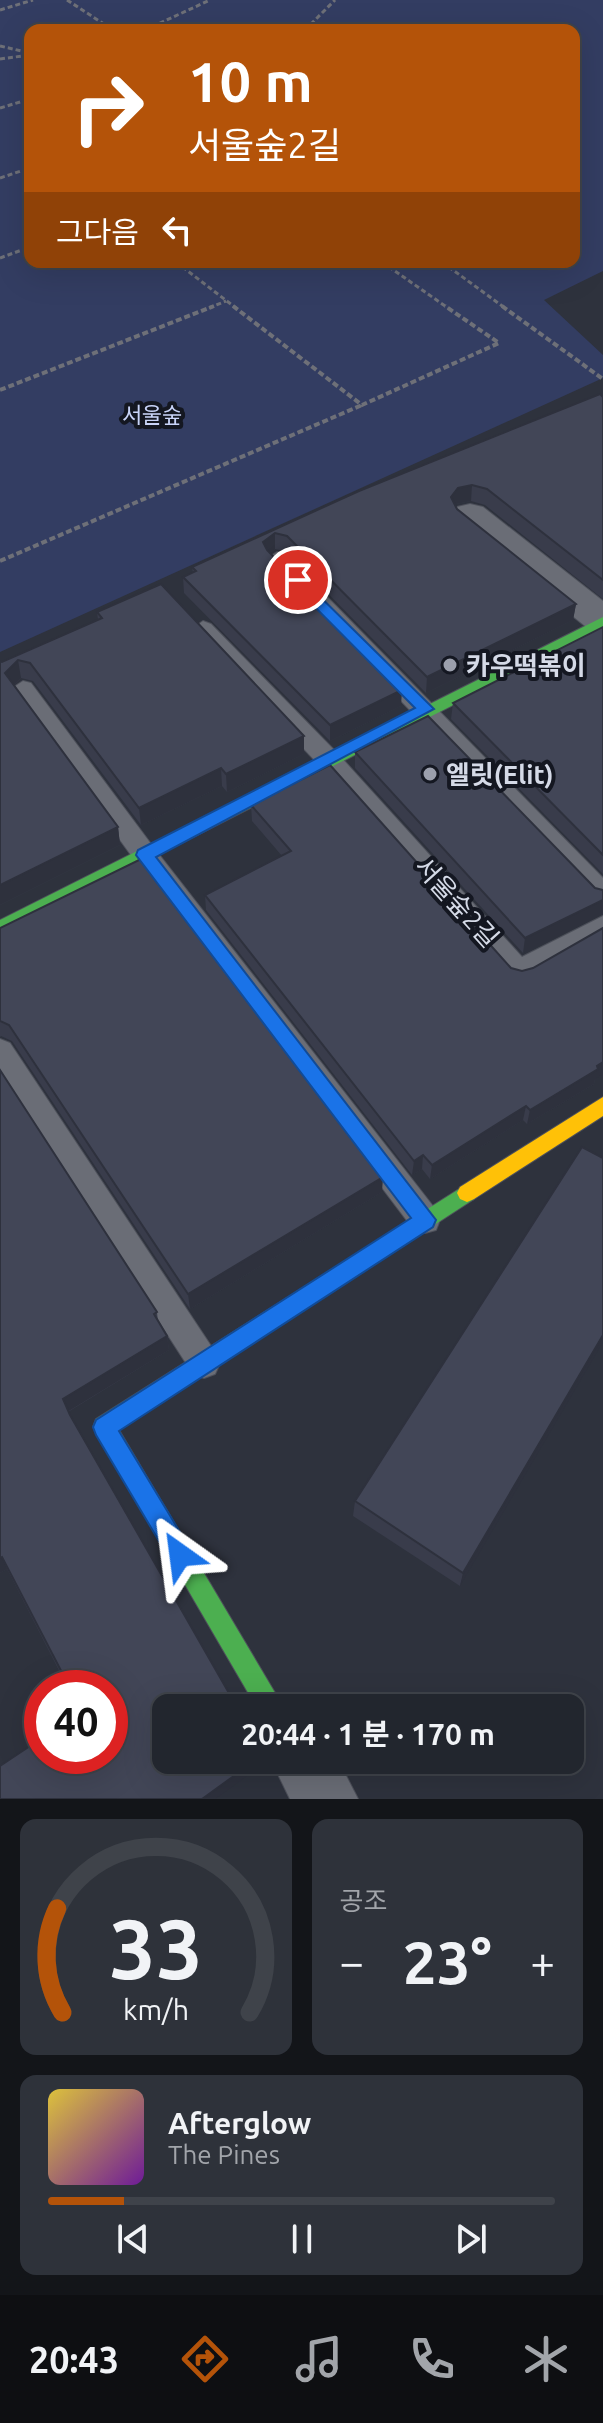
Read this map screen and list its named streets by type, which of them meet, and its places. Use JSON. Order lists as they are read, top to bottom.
{
  "streets": {
    "lane": ["서울숲2길"]
  },
  "parks": ["서울숲"],
  "places": ["카우떡볶이", "엘릿(Elit)"],
  "page": {
    "turn": ["10 m", "서울숲2길"],
    "then": "그다음",
    "limit": "40",
    "trip": "20:44 · 1 분 · 170 m",
    "tile": "공조",
    "heat": ["−", "23°", "+"],
    "song": ["Afterglow", "The Pines"],
    "tabs": "20:43",
    "gauge": ["33", "km/h"]
  }
}
